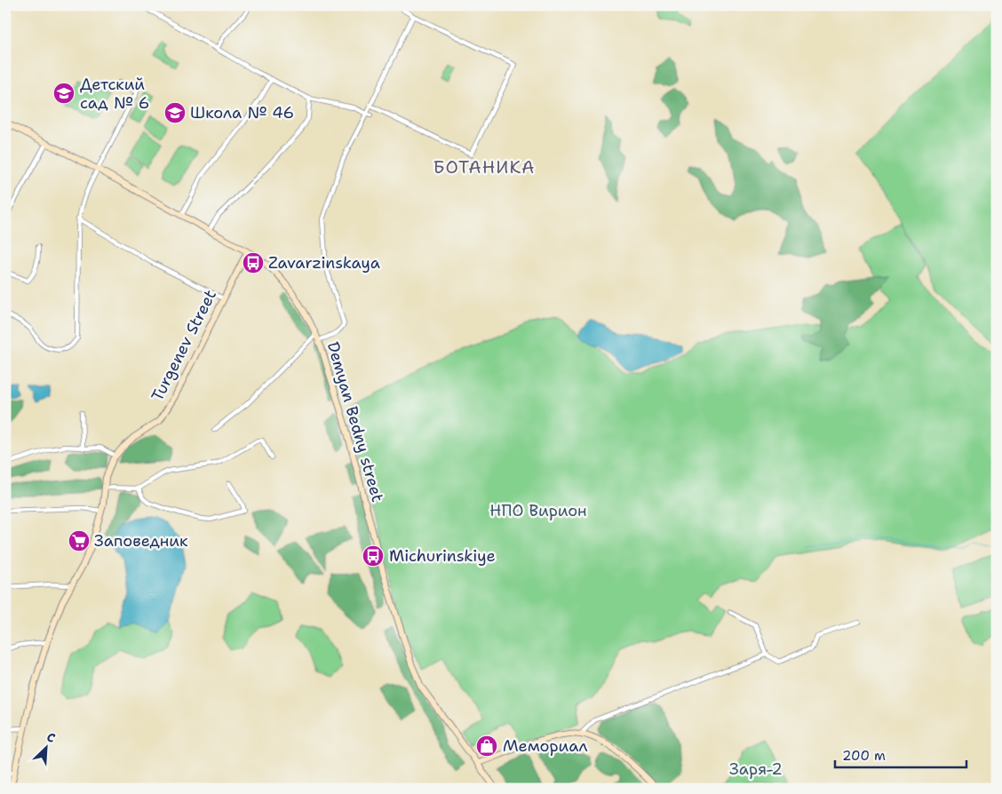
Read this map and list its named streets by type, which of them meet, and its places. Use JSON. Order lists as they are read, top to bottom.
{
  "streets": {
    "street": ["Turgenev Street", "Demyan Bedny street"]
  },
  "crossings": [
    ["Turgenev Street", "Demyan Bedny street"]
  ],
  "districts": ["БОТАНИКА"],
  "parks": ["НПО Вирион", "Заря-2"],
  "places": {
    "school or university": ["Детский сад № 6", "Школа № 46"],
    "bus stop": ["Zavarzinskaya", "Michurinskiye"],
    "supermarket": ["Заповедник"],
    "shop": ["Мемориал"]
  },
  "scale_bar": "200 m",
  "north": "top right"
}
